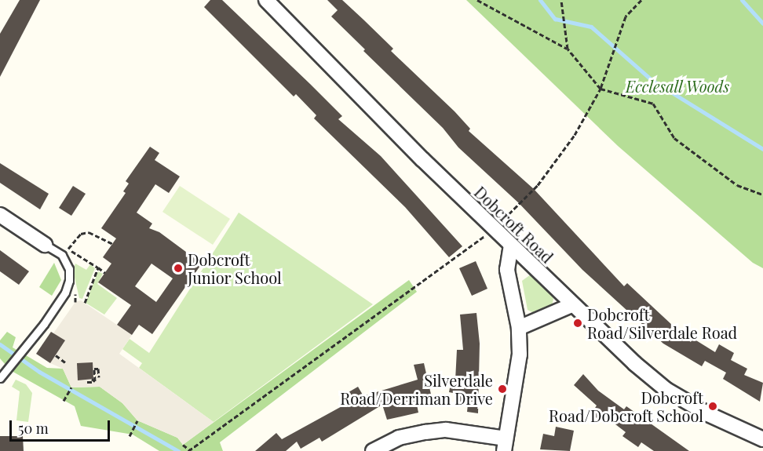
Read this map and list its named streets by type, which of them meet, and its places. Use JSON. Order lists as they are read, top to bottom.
{
  "streets": {
    "street": ["Dobcroft Road"]
  },
  "parks": ["Ecclesall Woods"],
  "places": [
    "Dobcroft Junior School",
    "Dobcroft Road/Silverdale Road",
    "Silverdale Road/Derriman Drive",
    "Dobcroft Road/Dobcroft School"
  ],
  "scale_bar": "50 m"
}
